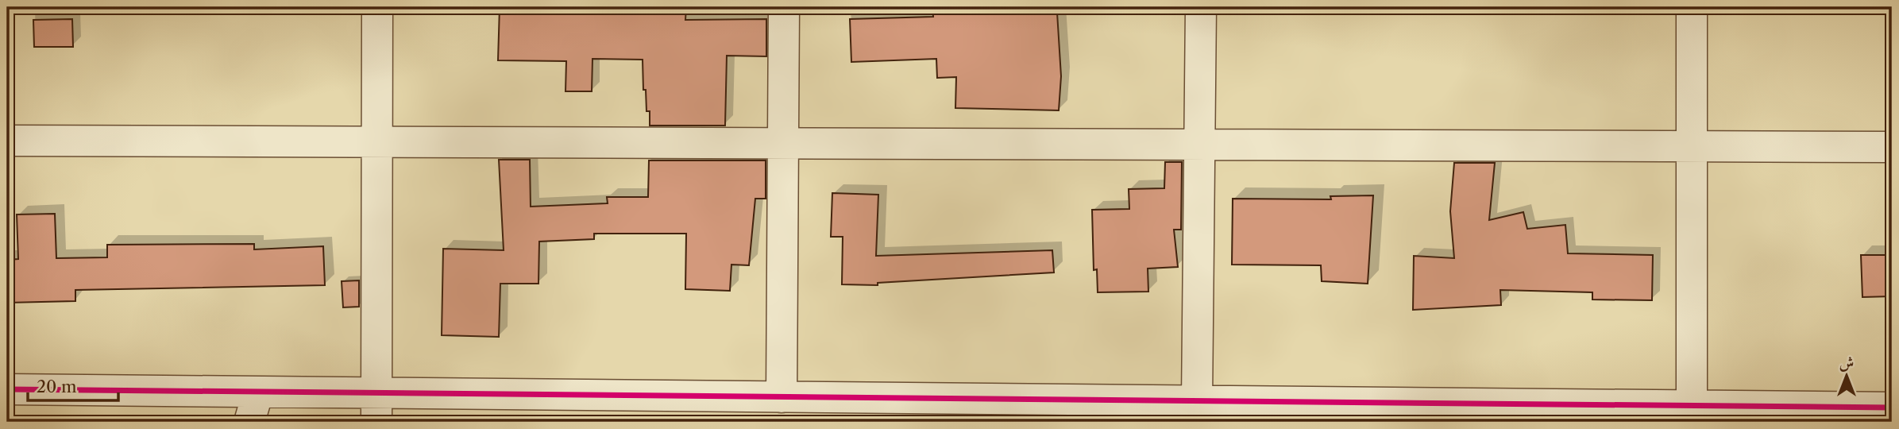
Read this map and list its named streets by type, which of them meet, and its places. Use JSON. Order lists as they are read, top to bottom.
{
  "scale_bar": "20 m",
  "north": "top"
}
